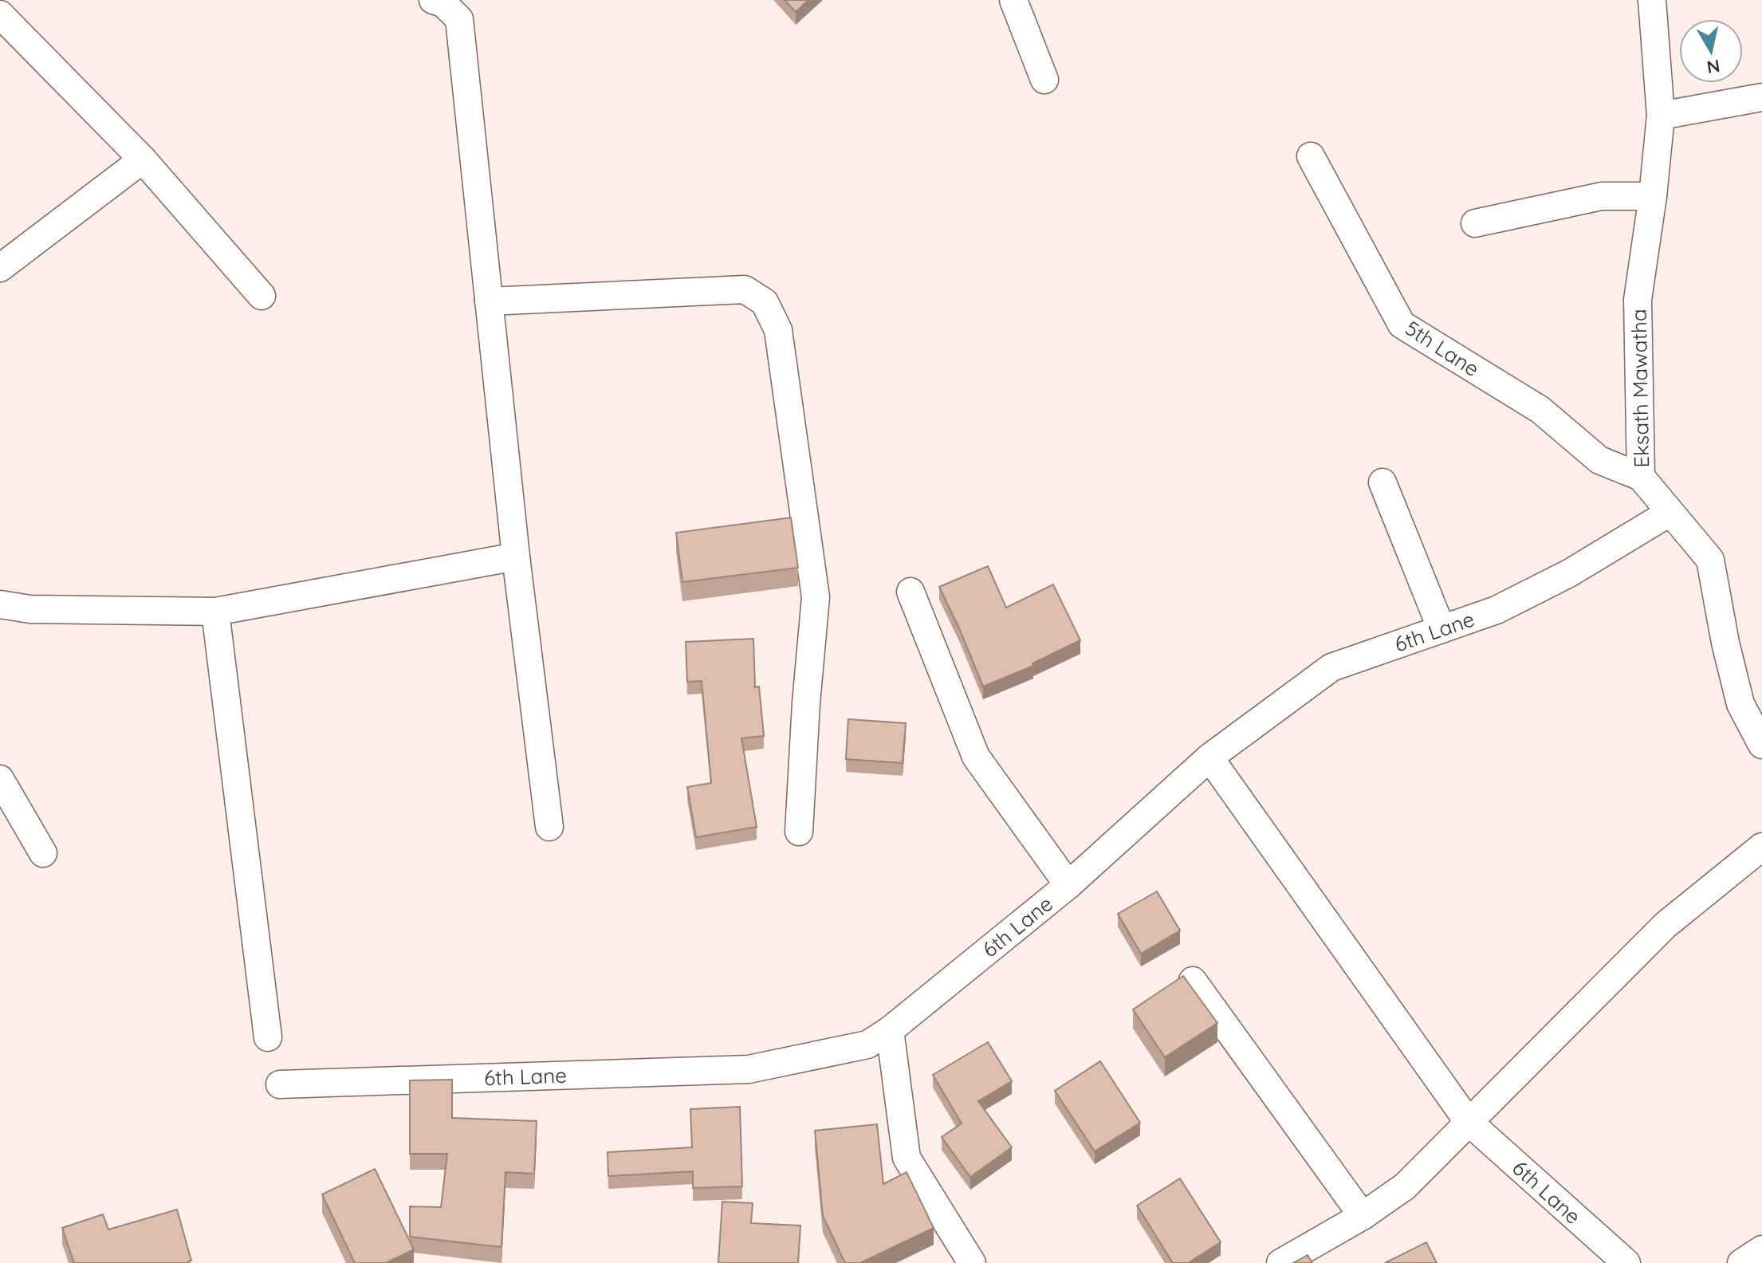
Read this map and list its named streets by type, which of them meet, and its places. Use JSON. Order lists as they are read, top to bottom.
{
  "streets": {
    "street": ["5th Lane", "Eksath Mawatha", "6th Lane"]
  },
  "crossings": [
    ["5th Lane", "Eksath Mawatha"],
    ["Eksath Mawatha", "6th Lane"]
  ],
  "north": "bottom"
}
